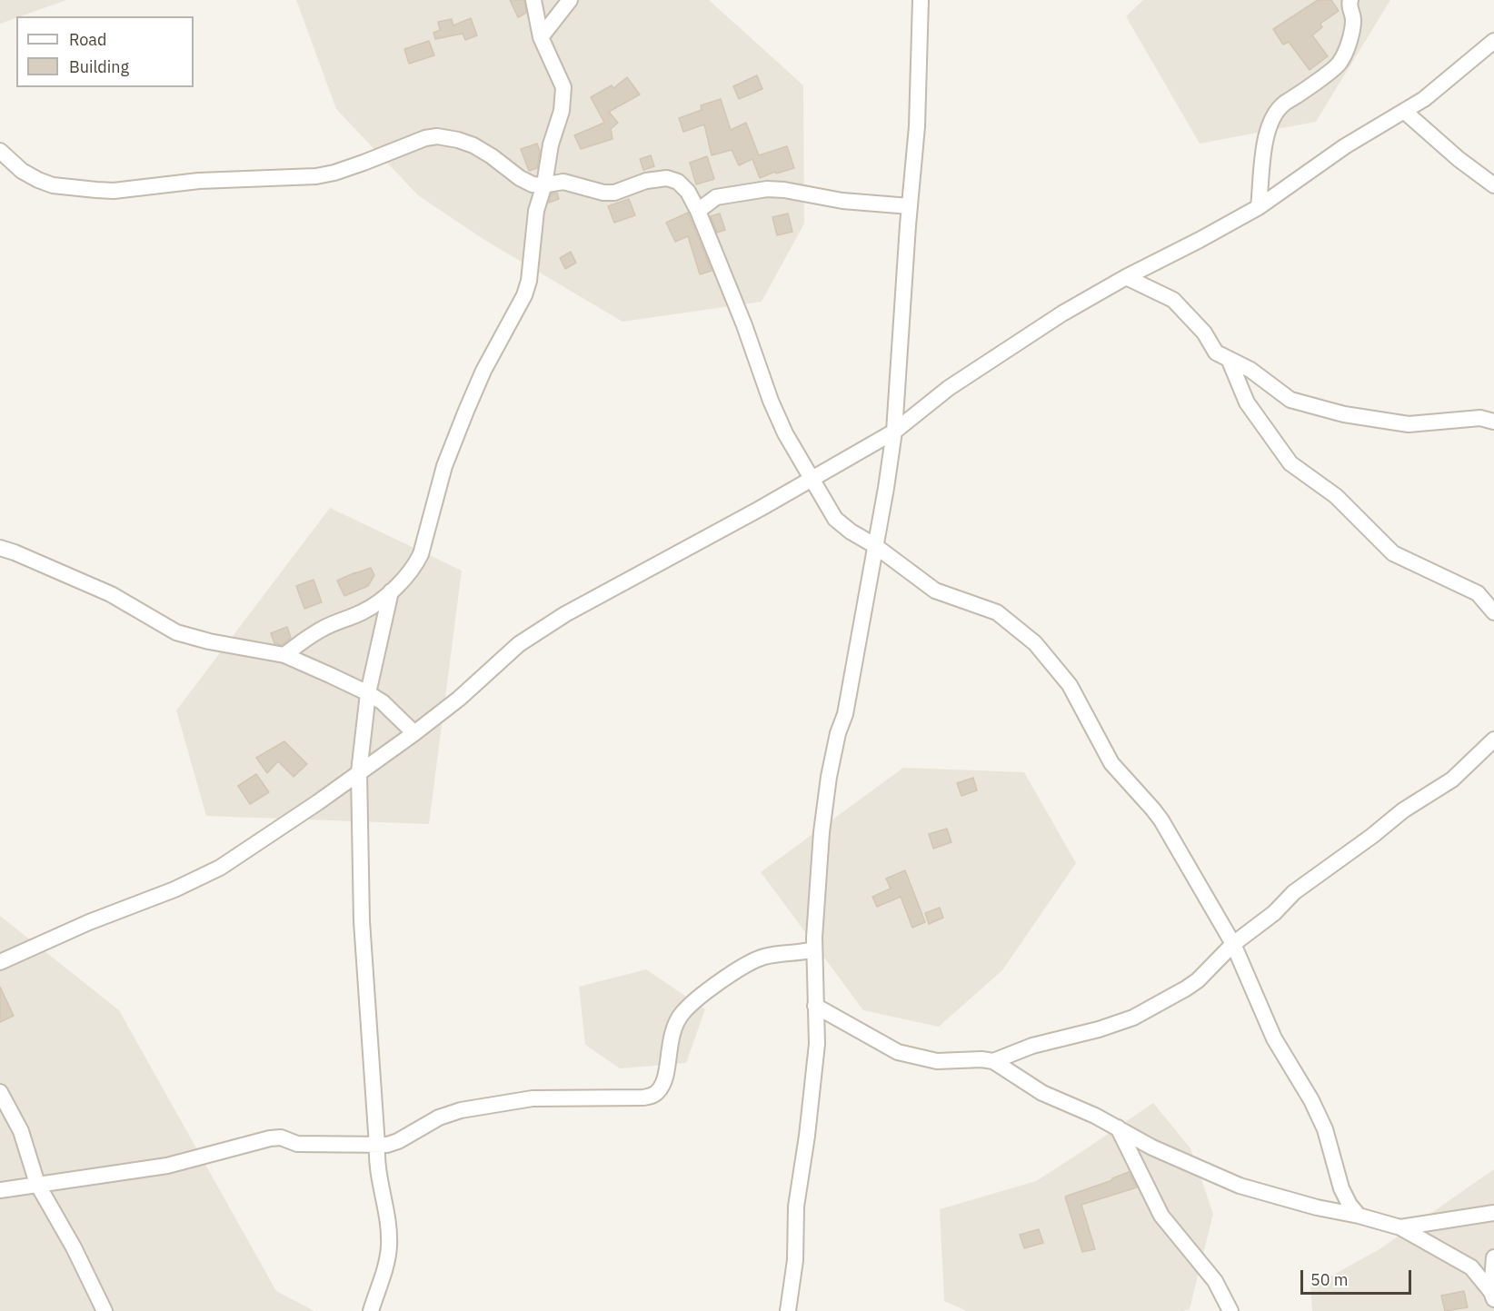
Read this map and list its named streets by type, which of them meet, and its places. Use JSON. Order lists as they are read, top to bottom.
{
  "legend": ["Road", "Building"],
  "scale_bar": "50 m"
}
